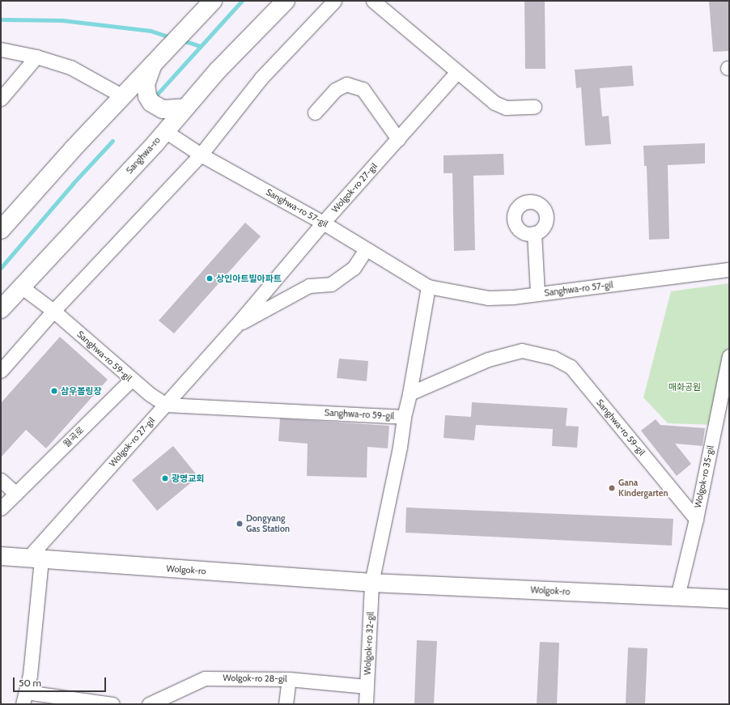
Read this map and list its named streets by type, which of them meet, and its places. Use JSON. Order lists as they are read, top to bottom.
{
  "streets": {
    "main road": ["Sanghwa-ro", "Wolgok-ro"],
    "street": [
      "Wolgok-ro 27-gil",
      "Sanghwa-ro 57-gil",
      "Sanghwa-ro 59-gil",
      "월곡로",
      "Wolgok-ro 35-gil",
      "Wolgok-ro 32-gil",
      "Wolgok-ro 28-gil"
    ]
  },
  "crossings": [
    ["Sanghwa-ro", "Sanghwa-ro 57-gil"],
    ["Sanghwa-ro", "Sanghwa-ro 59-gil"],
    ["Wolgok-ro 27-gil", "Sanghwa-ro 57-gil"],
    ["Wolgok-ro 27-gil", "Sanghwa-ro 59-gil"],
    ["Wolgok-ro 27-gil", "Wolgok-ro"],
    ["Sanghwa-ro 59-gil", "월곡로"],
    ["Sanghwa-ro 59-gil", "Wolgok-ro 35-gil"],
    ["Wolgok-ro 35-gil", "Wolgok-ro"],
    ["Wolgok-ro", "Wolgok-ro 32-gil"],
    ["Wolgok-ro 32-gil", "Wolgok-ro 28-gil"]
  ],
  "parks": ["매화공원"],
  "places": [
    "상인아트빌아파트",
    "삼우볼링장",
    "광명교회",
    "Gana Kindergarten",
    "Dongyang Gas Station"
  ],
  "scale_bar": "50 m"
}
